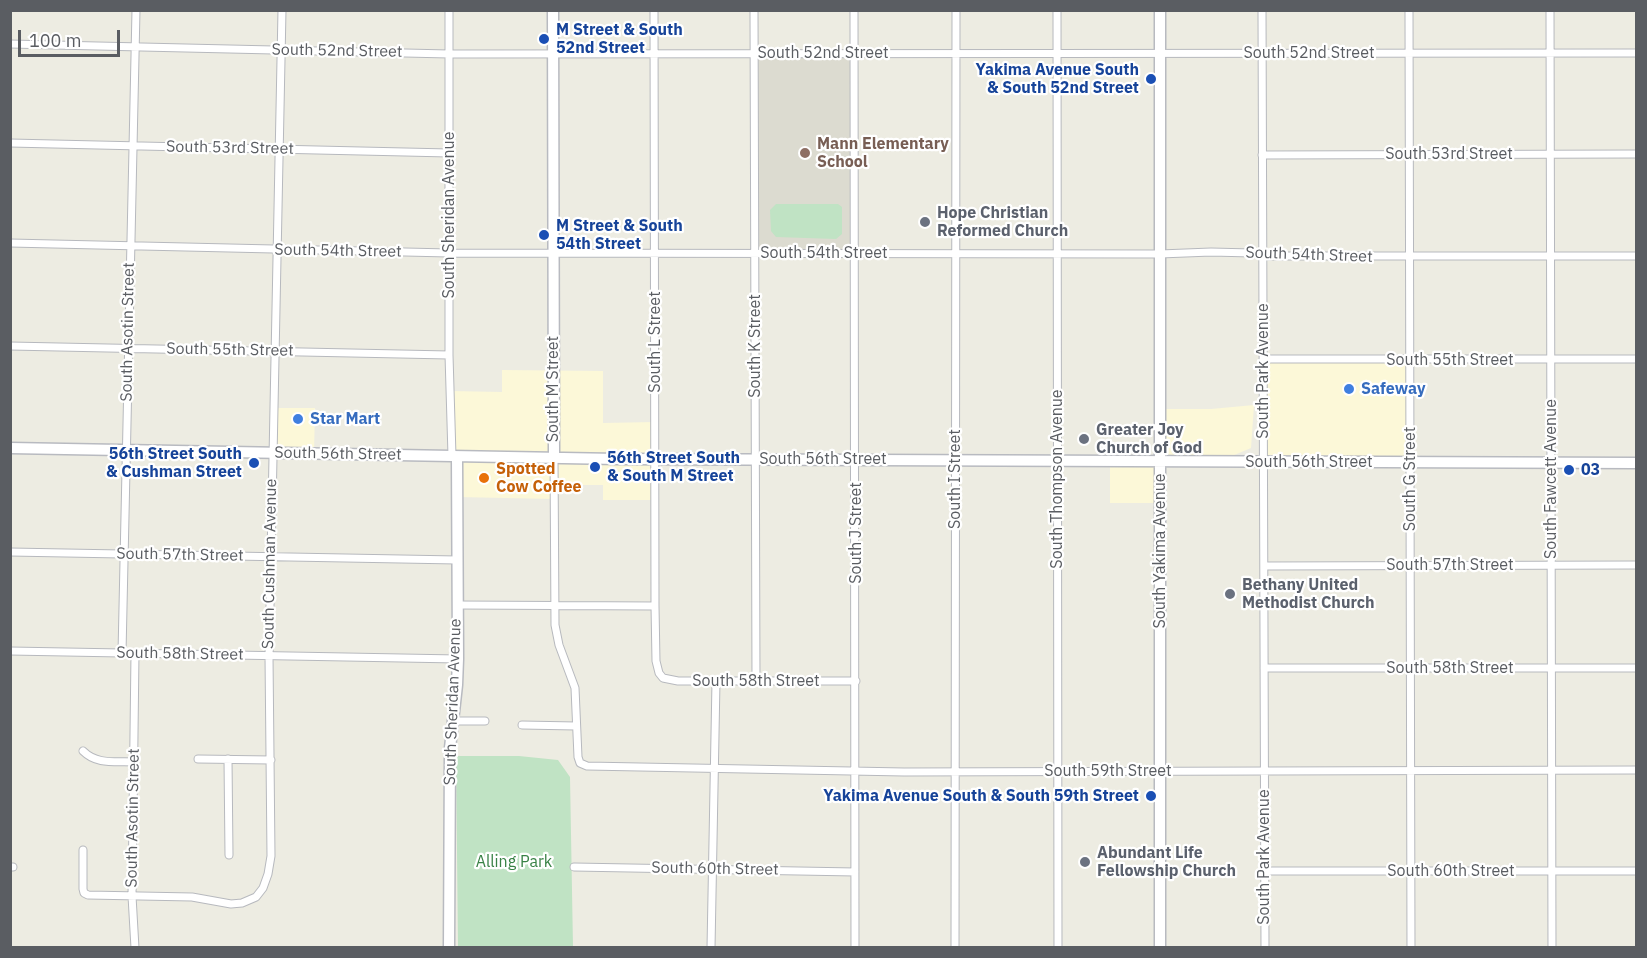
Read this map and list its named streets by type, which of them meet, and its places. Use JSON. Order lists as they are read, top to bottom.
{
  "streets": {
    "main road": [
      "South Sheridan Avenue",
      "South M Street",
      "South 56th Street",
      "South Yakima Avenue"
    ],
    "street": [
      "South 52nd Street",
      "South 53rd Street",
      "South 54th Street",
      "South Asotin Street",
      "South L Street",
      "South K Street",
      "South 55th Street",
      "South Park Avenue",
      "South I Street",
      "South Thompson Avenue",
      "South G Street",
      "South Fawcett Avenue",
      "South J Street",
      "South 57th Street",
      "South Cushman Avenue",
      "South 58th Street",
      "South 59th Street",
      "South 60th Street"
    ]
  },
  "crossings": [
    ["South 52nd Street", "South Sheridan Avenue"],
    ["South 52nd Street", "South Asotin Street"],
    ["South 52nd Street", "South L Street"],
    ["South 52nd Street", "South K Street"],
    ["South 52nd Street", "South Park Avenue"],
    ["South 52nd Street", "South M Street"],
    ["South 52nd Street", "South I Street"],
    ["South 52nd Street", "South Thompson Avenue"],
    ["South 52nd Street", "South G Street"],
    ["South 52nd Street", "South Fawcett Avenue"],
    ["South 52nd Street", "South J Street"],
    ["South 52nd Street", "South Yakima Avenue"],
    ["South 52nd Street", "South Cushman Avenue"],
    ["South 53rd Street", "South Sheridan Avenue"],
    ["South 53rd Street", "South Asotin Street"],
    ["South 53rd Street", "South Park Avenue"],
    ["South 53rd Street", "South G Street"],
    ["South 53rd Street", "South Fawcett Avenue"],
    ["South 53rd Street", "South Cushman Avenue"],
    ["South Sheridan Avenue", "South 54th Street"],
    ["South Sheridan Avenue", "South 55th Street"],
    ["South Sheridan Avenue", "South 56th Street"],
    ["South Sheridan Avenue", "South 57th Street"],
    ["South Sheridan Avenue", "South 58th Street"],
    ["South 54th Street", "South Asotin Street"],
    ["South 54th Street", "South L Street"],
    ["South 54th Street", "South K Street"],
    ["South 54th Street", "South Park Avenue"],
    ["South 54th Street", "South M Street"],
    ["South 54th Street", "South I Street"],
    ["South 54th Street", "South Thompson Avenue"],
    ["South 54th Street", "South G Street"],
    ["South 54th Street", "South Fawcett Avenue"],
    ["South 54th Street", "South J Street"],
    ["South 54th Street", "South Yakima Avenue"],
    ["South 54th Street", "South Cushman Avenue"],
    ["South Asotin Street", "South 55th Street"],
    ["South Asotin Street", "South 56th Street"],
    ["South Asotin Street", "South 57th Street"],
    ["South Asotin Street", "South Cushman Avenue"],
    ["South Asotin Street", "South 58th Street"],
    ["South L Street", "South 56th Street"],
    ["South L Street", "South 58th Street"],
    ["South K Street", "South 56th Street"],
    ["South K Street", "South 58th Street"],
    ["South 55th Street", "South Park Avenue"],
    ["South 55th Street", "South G Street"],
    ["South 55th Street", "South Fawcett Avenue"],
    ["South 55th Street", "South Cushman Avenue"],
    ["South Park Avenue", "South 56th Street"],
    ["South Park Avenue", "South 57th Street"],
    ["South Park Avenue", "South 58th Street"],
    ["South Park Avenue", "South 59th Street"],
    ["South Park Avenue", "South 60th Street"],
    ["South M Street", "South 56th Street"],
    ["South M Street", "South 59th Street"],
    ["South 56th Street", "South I Street"],
    ["South 56th Street", "South Thompson Avenue"],
    ["South 56th Street", "South G Street"],
    ["South 56th Street", "South Fawcett Avenue"],
    ["South 56th Street", "South J Street"],
    ["South 56th Street", "South Yakima Avenue"],
    ["South 56th Street", "South Cushman Avenue"],
    ["South I Street", "South 59th Street"],
    ["South Thompson Avenue", "South 59th Street"],
    ["South G Street", "South 57th Street"],
    ["South G Street", "South 58th Street"],
    ["South G Street", "South 59th Street"],
    ["South G Street", "South 60th Street"],
    ["South Fawcett Avenue", "South 57th Street"],
    ["South Fawcett Avenue", "South 58th Street"],
    ["South Fawcett Avenue", "South 59th Street"],
    ["South Fawcett Avenue", "South 60th Street"],
    ["South J Street", "South 58th Street"],
    ["South J Street", "South 59th Street"],
    ["South J Street", "South 60th Street"],
    ["South Yakima Avenue", "South 59th Street"],
    ["South 57th Street", "South Cushman Avenue"],
    ["South Cushman Avenue", "South 58th Street"]
  ],
  "parks": ["Alling Park"],
  "places": [
    "M Street & South 52nd Street",
    "Yakima Avenue South & South 52nd Street",
    "Mann Elementary School",
    "Hope Christian Reformed Church",
    "M Street & South 54th Street",
    "Safeway",
    "Star Mart",
    "Greater Joy Church of God",
    "56th Street South & Cushman Street",
    "56th Street South & South M Street",
    "03",
    "Spotted Cow Coffee",
    "Bethany United Methodist Church",
    "Yakima Avenue South & South 59th Street",
    "Abundant Life Fellowship Church"
  ],
  "scale_bar": "100 m"
}
